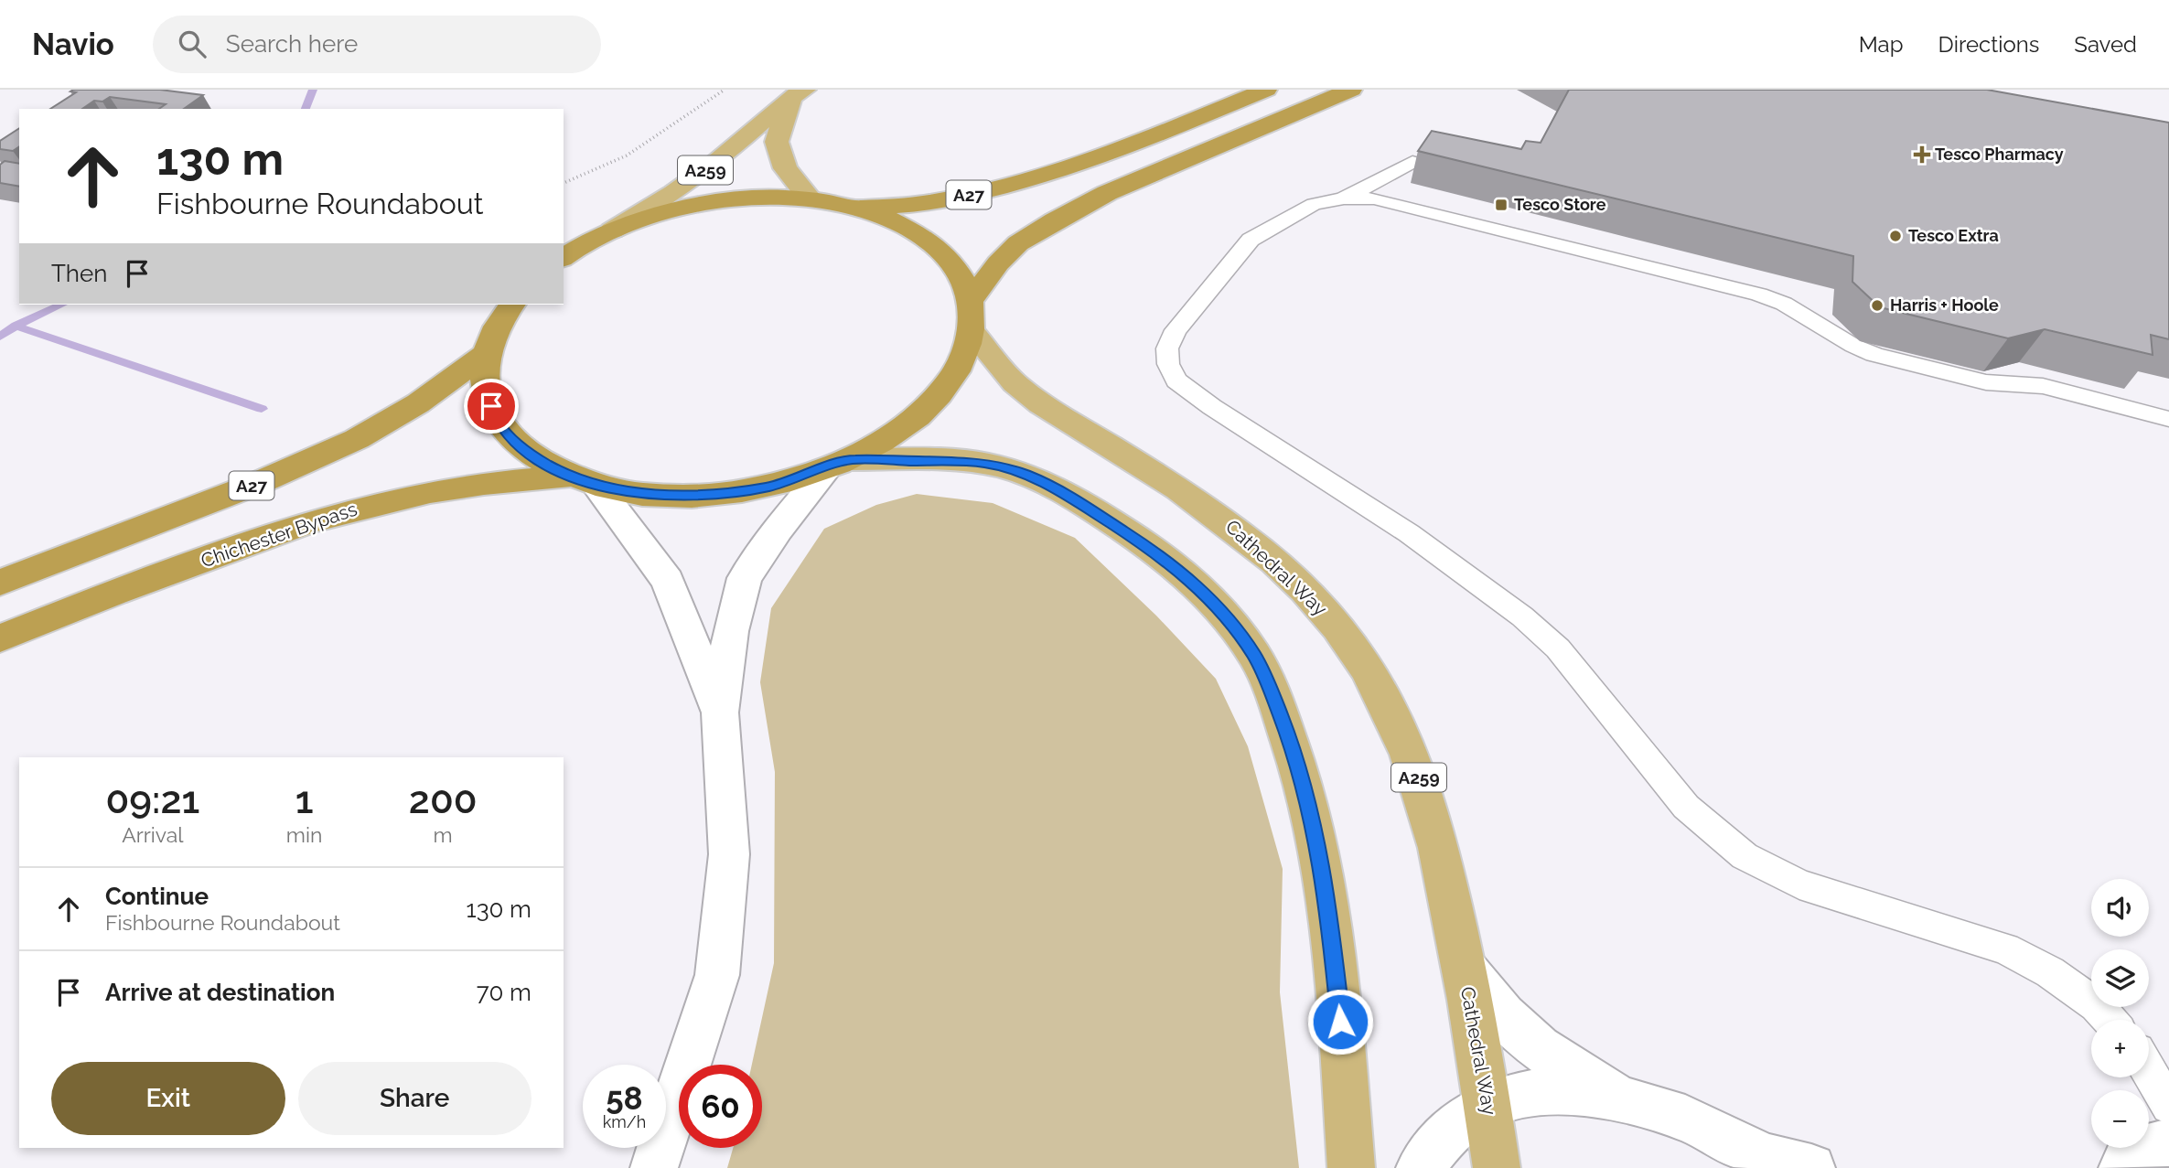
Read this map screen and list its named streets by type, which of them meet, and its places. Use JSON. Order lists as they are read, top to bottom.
{
  "streets": {
    "highway": ["A27", "Chichester Bypass"],
    "main road": ["A259", "Cathedral Way"]
  },
  "places": {
    "health": ["Tesco Pharmacy"],
    "transit": ["Tesco Store"],
    "other": ["Tesco Extra", "Harris + Hoole"]
  },
  "page": {
    "header": "Navio",
    "search": "Search here",
    "nav": ["Map", "Directions", "Saved"],
    "turn": ["130 m", "Fishbourne Roundabout"],
    "then": "Then",
    "eta": [
      "09:21",
      "Arrival",
      "1",
      "min",
      "200",
      "m"
    ],
    "list": [
      {
        "name": "Continue",
        "note": "Fishbourne Roundabout",
        "value": "130 m"
      },
      {
        "name": "Arrive at destination",
        "value": "70 m"
      }
    ],
    "map_buttons": ["+", "−"],
    "buttons": ["Exit", "Share"],
    "speed": "58 km/h",
    "limit": "60"
  }
}
